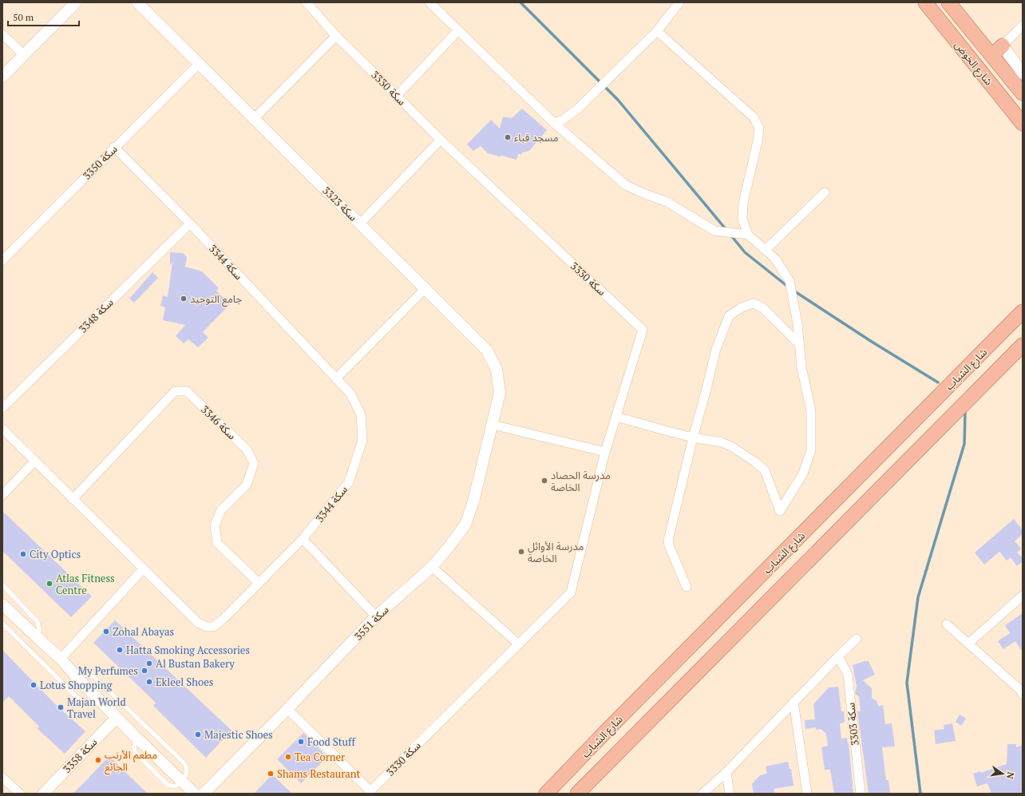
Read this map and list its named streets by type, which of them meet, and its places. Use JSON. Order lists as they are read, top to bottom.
{
  "streets": {
    "main road": ["شارع الخوض", "شارع الشباب"],
    "street": [
      "سكة 3330",
      "سكة 3350",
      "سكة 3323",
      "سكة 3344",
      "سكة 3348",
      "سكة 3346",
      "سكة 3551",
      "سكة 3303",
      "سكة 3358"
    ]
  },
  "crossings": [
    ["سكة 3330", "سكة 3551"],
    ["سكة 3350", "سكة 3323"],
    ["سكة 3350", "سكة 3344"],
    ["سكة 3323", "سكة 3551"],
    ["سكة 3344", "سكة 3348"],
    ["سكة 3344", "سكة 3346"]
  ],
  "places": [
    "مسجد قباء",
    "جامع التوحيد",
    "مدرسة الحصاد الخاصة",
    "مدرسة الأوائل الخاصة",
    "City Optics",
    "Atlas Fitness Centre",
    "Zohal Abayas",
    "Hatta Smoking Accessories",
    "Al Bustan Bakery",
    "My Perfumes",
    "Ekleel Shoes",
    "Lotus Shopping",
    "Majan World Travel",
    "Majestic Shoes",
    "Food Stuff",
    "Tea Corner",
    "مطعم الأرنب الجائع",
    "Shams Restaurant"
  ],
  "scale_bar": "50 m",
  "north": "right"
}
